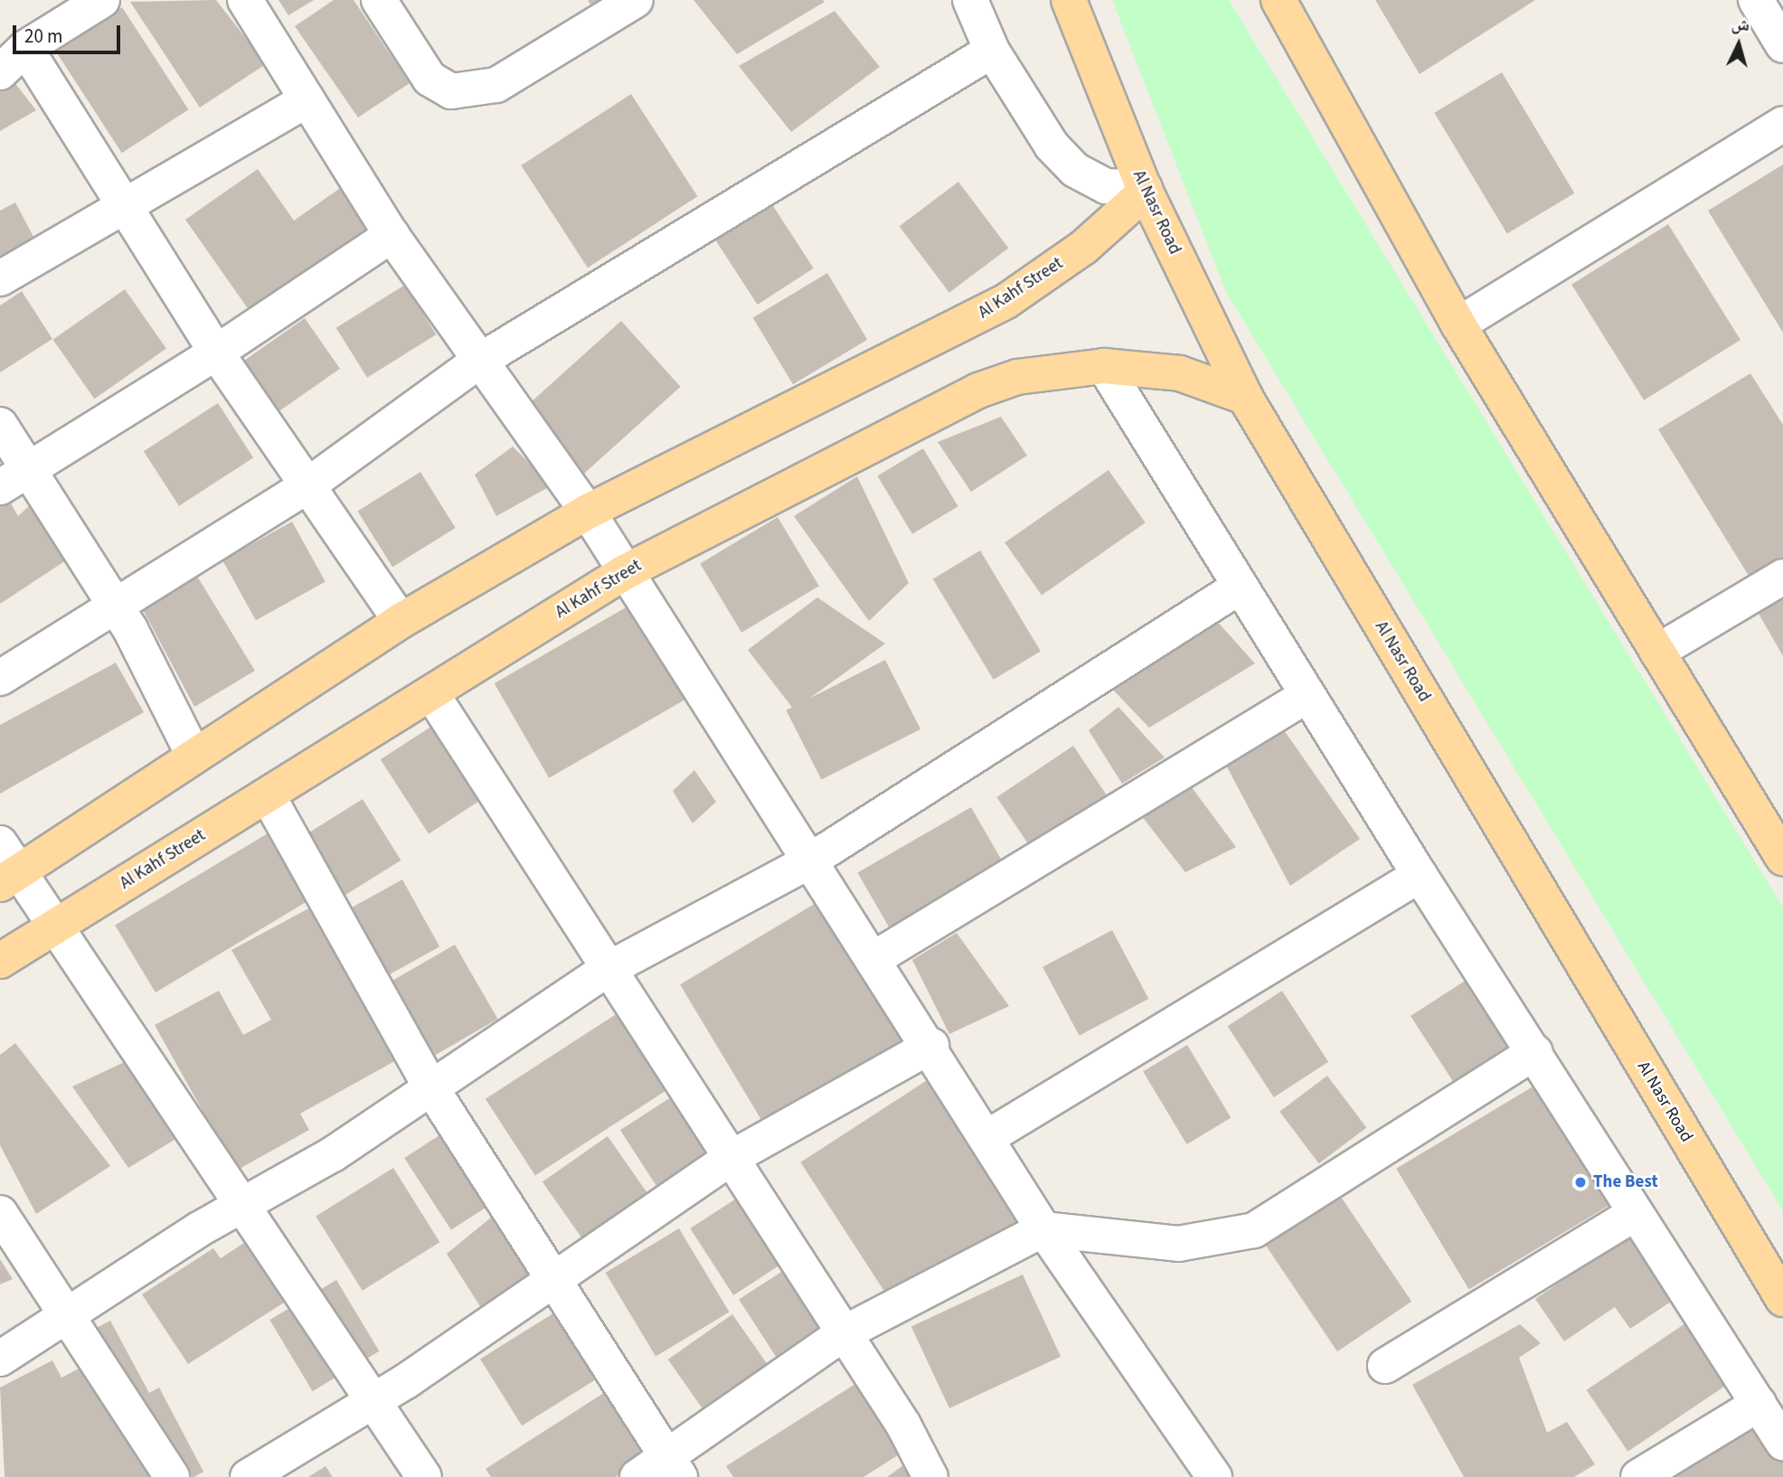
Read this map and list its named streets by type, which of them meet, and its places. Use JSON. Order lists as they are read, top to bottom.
{
  "streets": {
    "main road": ["Al Nasr Road", "Al Kahf Street"]
  },
  "crossings": [
    ["Al Nasr Road", "Al Kahf Street"]
  ],
  "places": ["The Best"],
  "scale_bar": "20 m",
  "north": "top"
}
